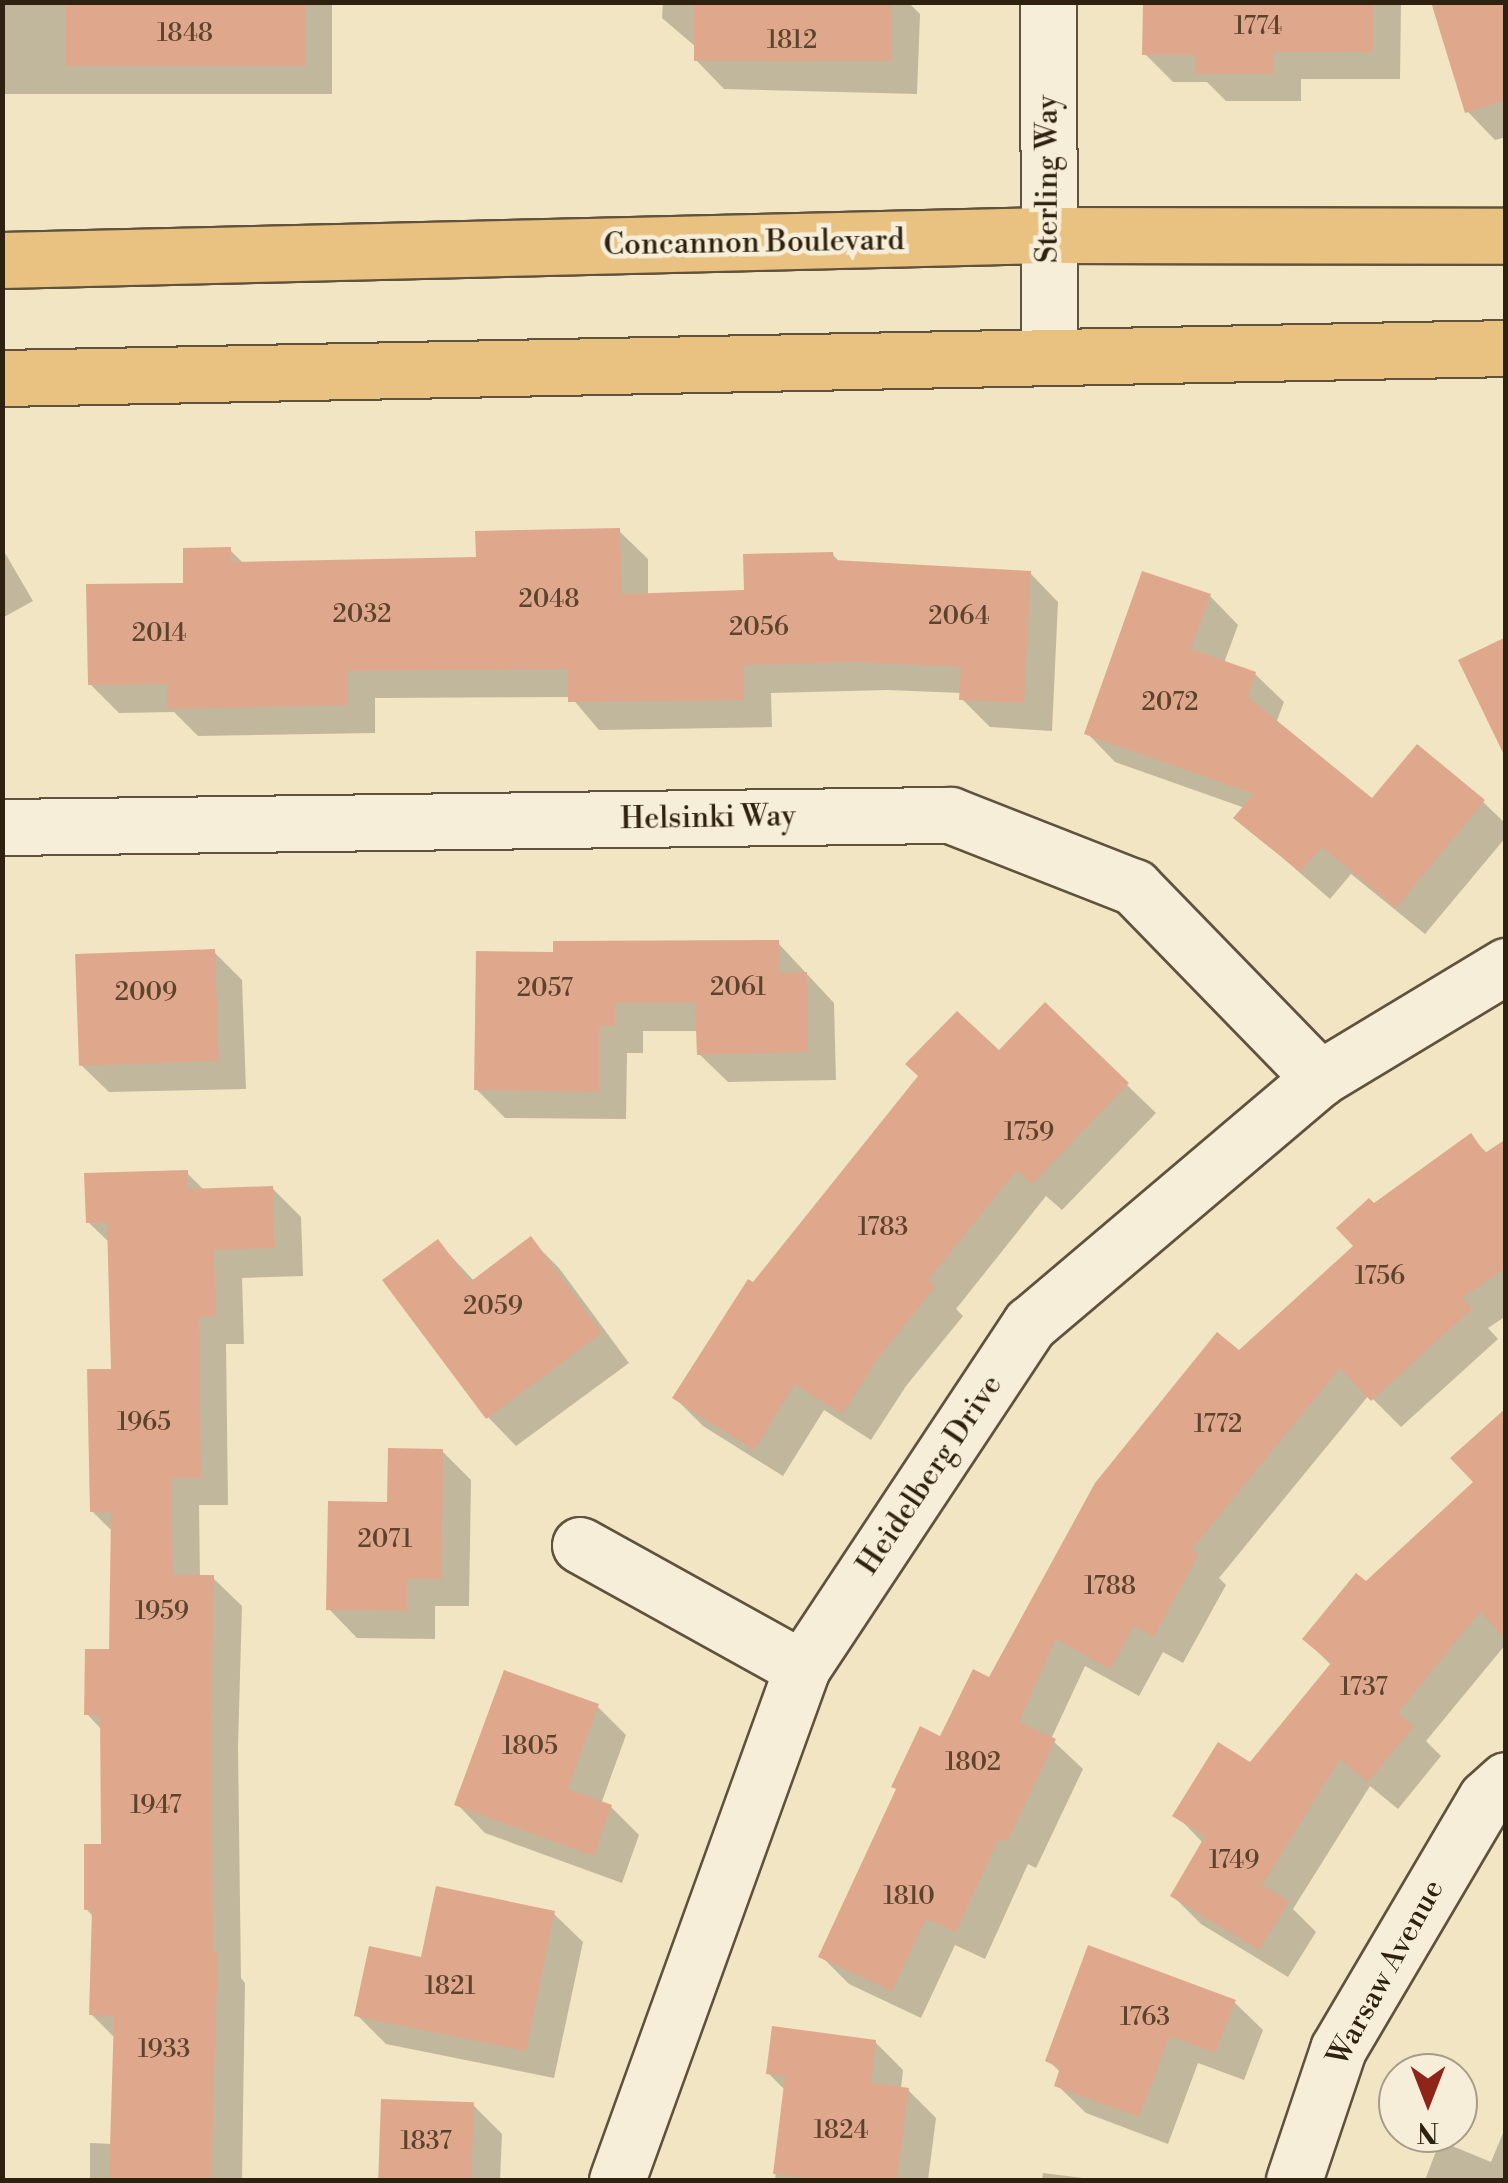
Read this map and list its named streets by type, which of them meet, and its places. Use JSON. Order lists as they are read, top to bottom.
{
  "streets": {
    "main road": ["Concannon Boulevard"],
    "street": [
      "Sterling Way",
      "Helsinki Way",
      "Heidelberg Drive",
      "Warsaw Avenue"
    ]
  },
  "crossings": [
    ["Sterling Way", "Concannon Boulevard"],
    ["Helsinki Way", "Heidelberg Drive"]
  ],
  "house_numbers": [
    "1774",
    "1848",
    "1812",
    "2048",
    "2032",
    "2064",
    "2056",
    "2014",
    "2072",
    "2061",
    "2057",
    "2009",
    "1759",
    "1783",
    "1756",
    "2059",
    "1965",
    "1772",
    "2071",
    "1788",
    "1959",
    "1737",
    "1805",
    "1802",
    "1947",
    "1749",
    "1810",
    "1821",
    "1763",
    "1933",
    "1824",
    "1837"
  ],
  "north": "bottom"
}
